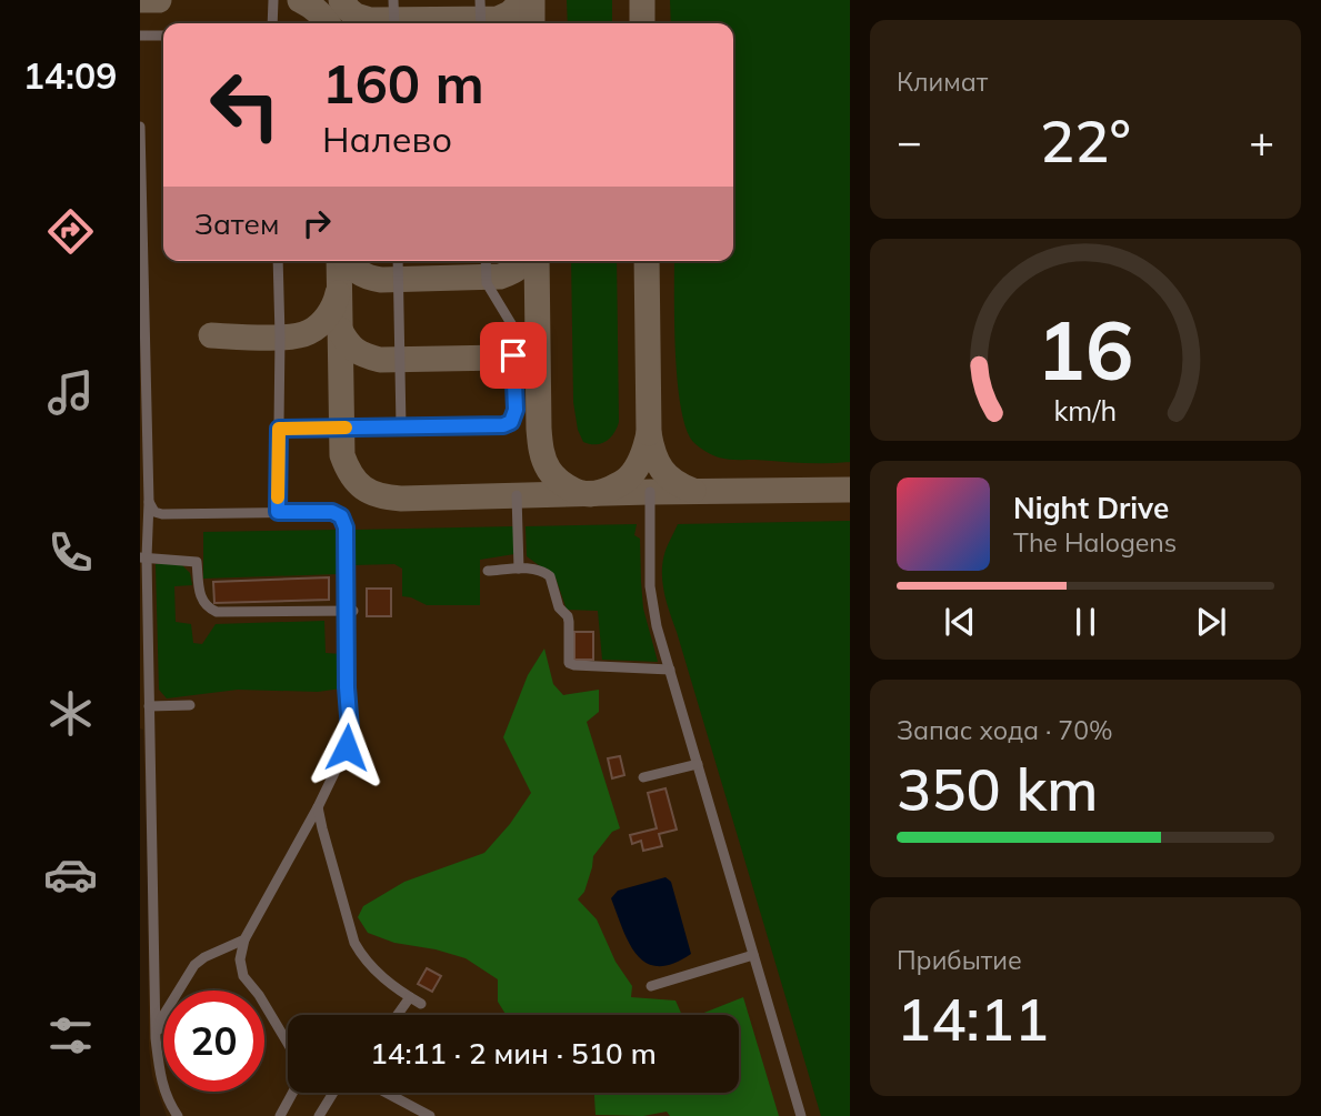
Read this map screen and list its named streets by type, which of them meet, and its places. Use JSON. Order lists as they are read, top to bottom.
{
  "page": {
    "tabs": "14:09",
    "tile": [
      "Климат",
      ["Запас хода · 70%", "350 km"],
      ["Прибытие", "14:11"]
    ],
    "turn": ["160 m", "Налево"],
    "heat": ["−", "22°", "+"],
    "then": "Затем",
    "song": ["Night Drive", "The Halogens"],
    "limit": "20",
    "trip": "14:11 · 2 мин · 510 m",
    "gauge": ["16", "km/h"]
  }
}
